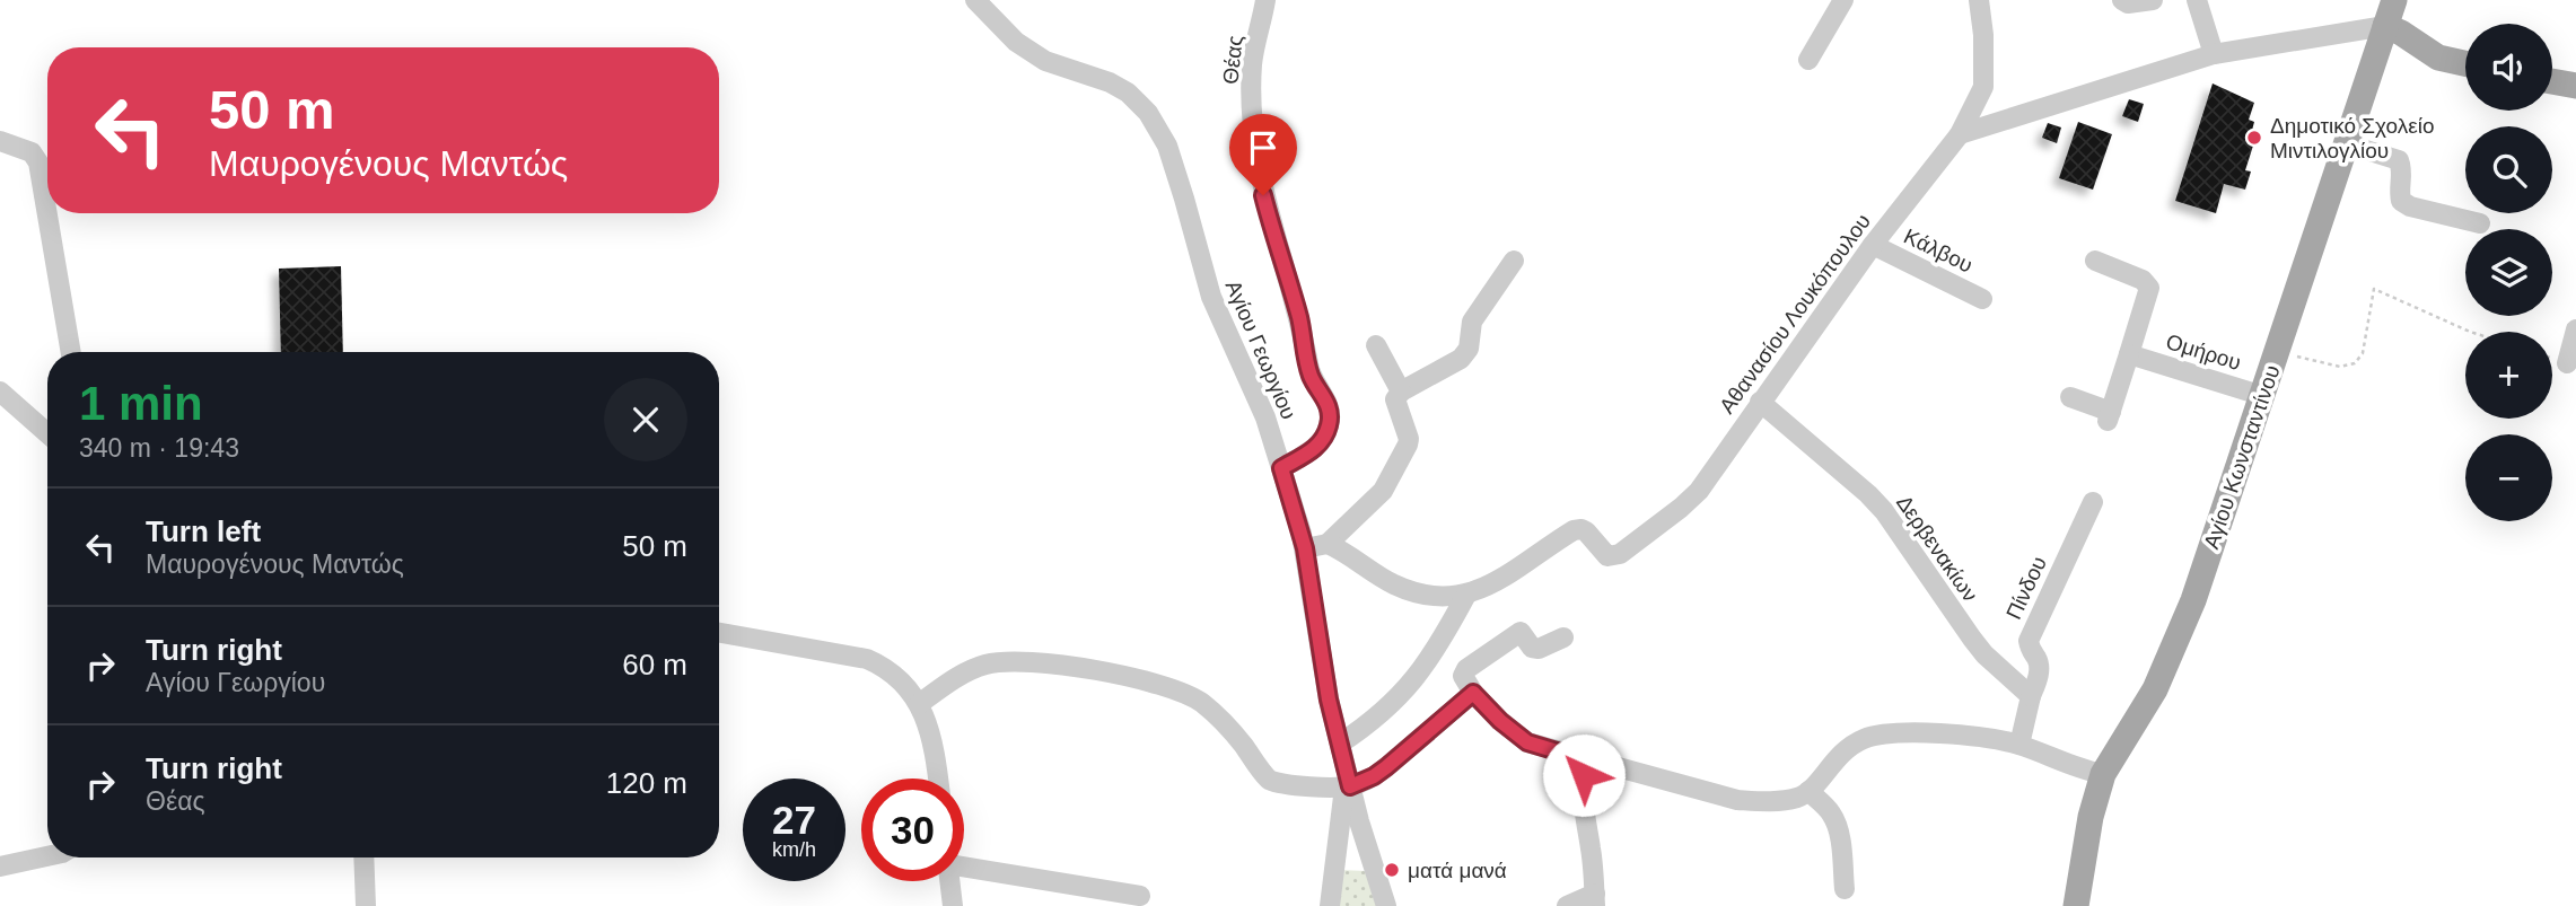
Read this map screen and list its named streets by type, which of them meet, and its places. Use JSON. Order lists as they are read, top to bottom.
{
  "streets": {
    "main road": ["Αγίου Κωνσταντίνου"],
    "street": [
      "Θέας",
      "Κάλβου",
      "Αθανασίου Λουκόπουλου",
      "Αγίου Γεωργίου",
      "Ομήρου",
      "Δερβενακίων",
      "Πίνδου"
    ]
  },
  "crossings": [
    ["Θέας", "Αγίου Γεωργίου"],
    ["Κάλβου", "Αθανασίου Λουκόπουλου"],
    ["Αθανασίου Λουκόπουλου", "Δερβενακίων"],
    ["Ομήρου", "Αγίου Κωνσταντίνου"],
    ["Δερβενακίων", "Πίνδου"]
  ],
  "places": ["Δημοτικό Σχολείο Μιντιλογλίου", "ματά μανά"],
  "page": {
    "map_buttons": ["+", "−"],
    "turn": ["50 m", "Μαυρογένους Μαντώς"],
    "heading": ["1 min", "340 m · 19:43"],
    "list": [
      {
        "name": "Turn left",
        "note": "Μαυρογένους Μαντώς",
        "value": "50 m"
      },
      {
        "name": "Turn right",
        "note": "Αγίου Γεωργίου",
        "value": "60 m"
      },
      {
        "name": "Turn right",
        "note": "Θέας",
        "value": "120 m"
      }
    ],
    "speed": "27 km/h",
    "limit": "30"
  }
}
